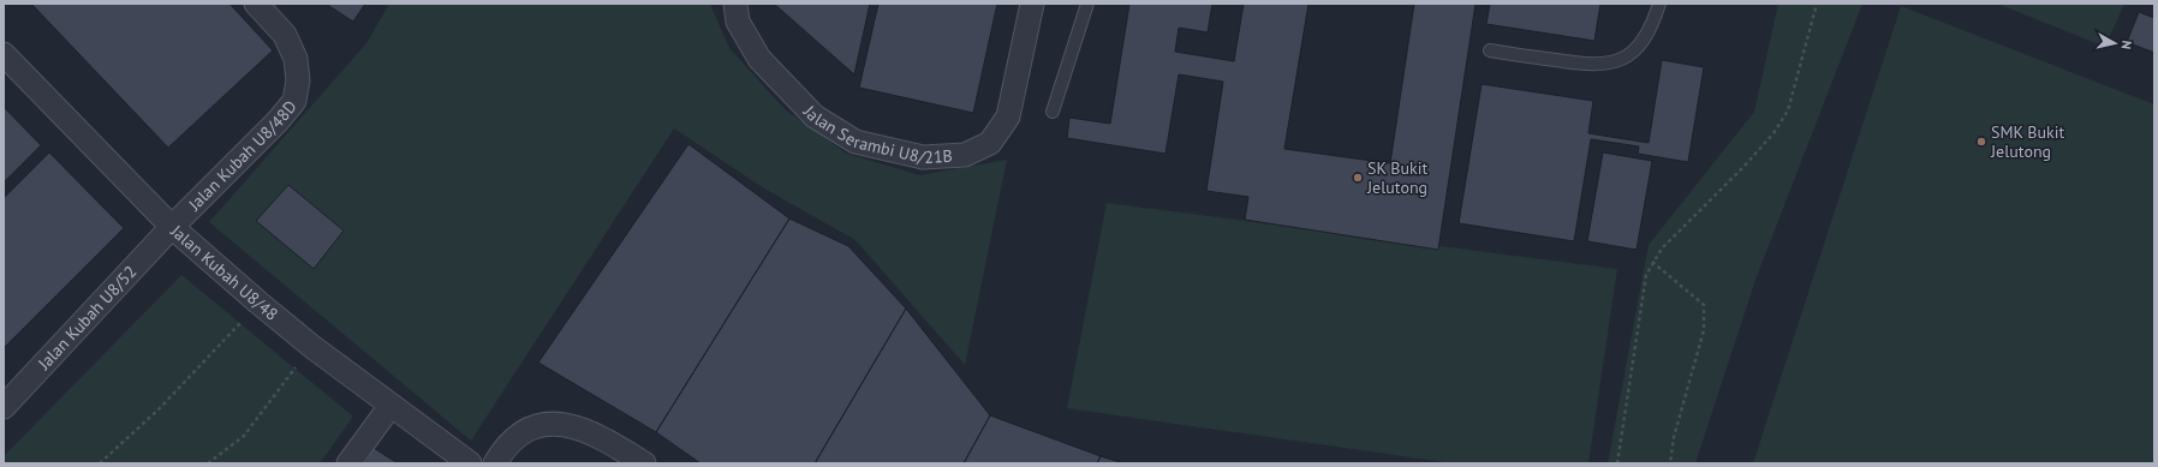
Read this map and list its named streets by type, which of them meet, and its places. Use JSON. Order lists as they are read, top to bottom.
{
  "streets": {
    "street": [
      "Jalan Serambi U8/21B",
      "Jalan Kubah U8/48D",
      "Jalan Kubah U8/48",
      "Jalan Kubah U8/52"
    ]
  },
  "crossings": [
    ["Jalan Kubah U8/48D", "Jalan Kubah U8/48"],
    ["Jalan Kubah U8/48D", "Jalan Kubah U8/52"],
    ["Jalan Kubah U8/48", "Jalan Kubah U8/52"]
  ],
  "places": ["SMK Bukit Jelutong", "SK Bukit Jelutong"],
  "north": "right"
}
